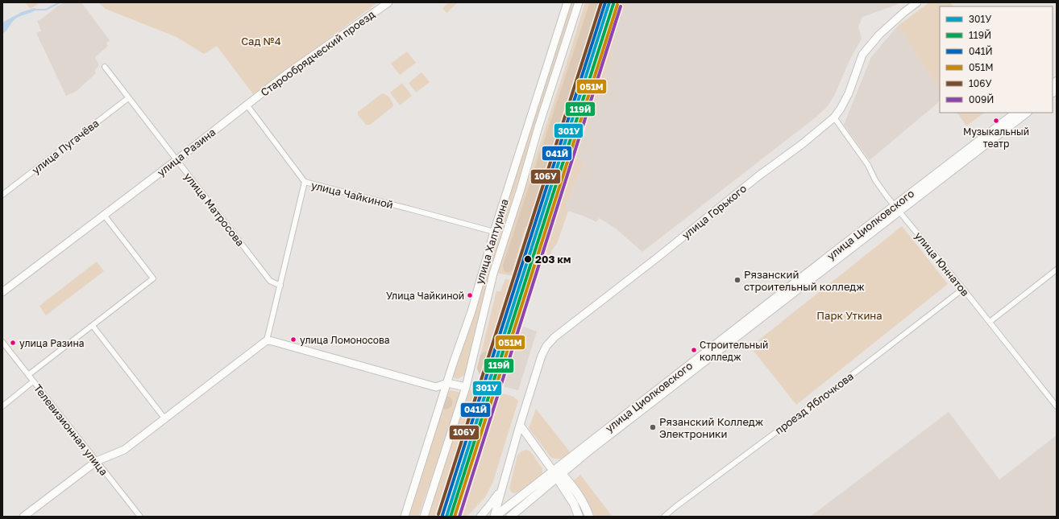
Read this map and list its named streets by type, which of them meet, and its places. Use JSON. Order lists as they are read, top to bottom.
{
  "streets": {
    "main road": ["улица Циолковского"],
    "street": [
      "Старообрядческий проезд",
      "улица Пугачёва",
      "улица Разина",
      "улица Чайкиной",
      "улица Матросова",
      "улица Горького",
      "улица Халтурина",
      "улица Юннатов",
      "проезд Яблочкова",
      "Телевизионная улица"
    ]
  },
  "crossings": [
    ["Старообрядческий проезд", "улица Разина"],
    ["Старообрядческий проезд", "улица Чайкиной"],
    ["улица Пугачёва", "улица Матросова"],
    ["улица Разина", "улица Чайкиной"],
    ["улица Разина", "улица Матросова"],
    ["улица Чайкиной", "улица Халтурина"],
    ["улица Горького", "улица Циолковского"],
    ["улица Горького", "улица Юннатов"],
    ["улица Циолковского", "улица Юннатов"],
    ["улица Юннатов", "проезд Яблочкова"]
  ],
  "parks": ["Сад №4", "Парк Уткина"],
  "places": [
    "Музыкальный театр",
    "203 км",
    "Рязанский строительный колледж",
    "Улица Чайкиной",
    "улица Ломоносова",
    "улица Разина",
    "Строительный колледж",
    "Рязанский Колледж Электроники"
  ],
  "lines": [
    "transit line 301У",
    "transit line 041Й",
    "transit line 106У",
    "transit line 119Й",
    "transit line 051М",
    "transit line 009Й"
  ],
  "legend": [
    "301У",
    "119Й",
    "041Й",
    "051М",
    "106У",
    "009Й"
  ]
}
